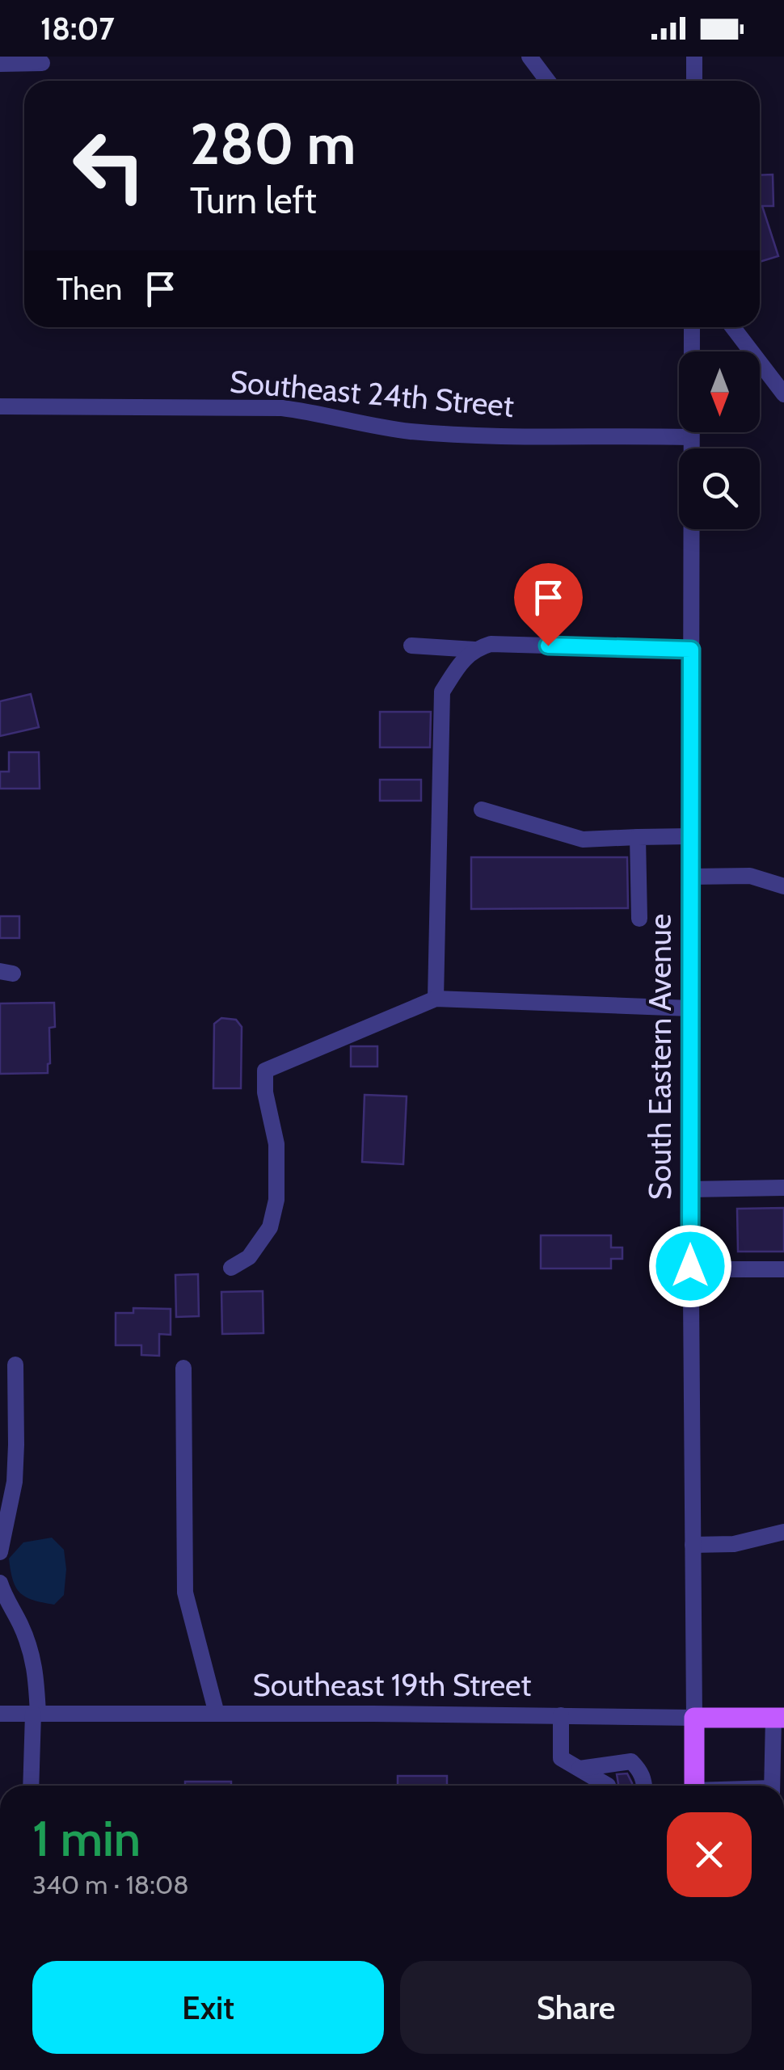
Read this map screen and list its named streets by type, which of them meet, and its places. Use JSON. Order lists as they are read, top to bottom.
{
  "streets": {
    "main road": ["South Eastern Avenue", "Southeast 19th Street"],
    "street": ["Southeast 24th Street"]
  },
  "crossings": [
    ["Southeast 24th Street", "South Eastern Avenue"],
    ["South Eastern Avenue", "Southeast 19th Street"]
  ],
  "north": "bottom",
  "page": {
    "status": "18:07",
    "turn": ["280 m", "Turn left"],
    "then": "Then",
    "heading": ["1 min", "340 m · 18:08"],
    "buttons": ["Exit", "Share"]
  }
}
